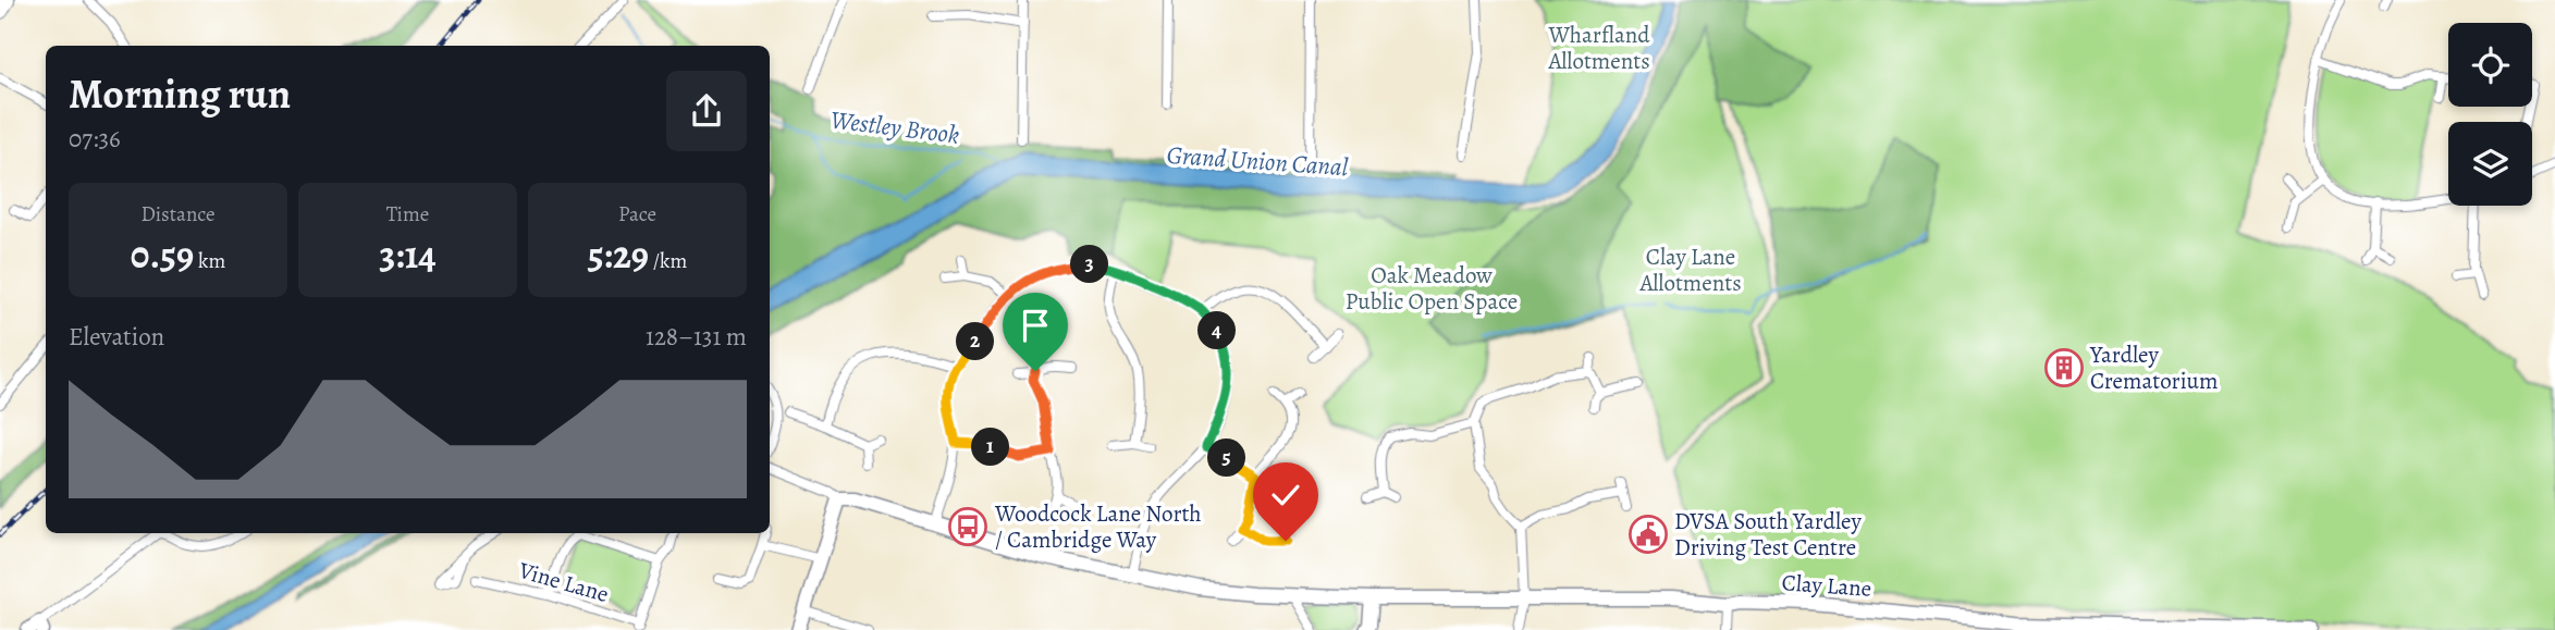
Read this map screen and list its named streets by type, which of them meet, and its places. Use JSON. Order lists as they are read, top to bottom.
{
  "streets": {
    "street": ["Vine Lane", "Clay Lane"]
  },
  "water": ["Westley Brook", "Grand Union Canal"],
  "parks": ["Wharfland Allotments", "Clay Lane Allotments", "Oak Meadow Public Open Space"],
  "places": {
    "building": ["Yardley Crematorium"],
    "bus stop": ["Woodcock Lane North / Cambridge Way"],
    "public building": ["DVSA South Yardley Driving Test Centre"]
  },
  "page": {
    "heading": ["Morning run", "07:36"],
    "stats": [
      ["Distance", "0.59 km"],
      ["Time", "3:14"],
      ["Pace", "5:29 /km"]
    ],
    "pins": [
      "3",
      "4",
      "2",
      "1",
      "5"
    ],
    "chart": ["Elevation", "128–131 m"]
  }
}
